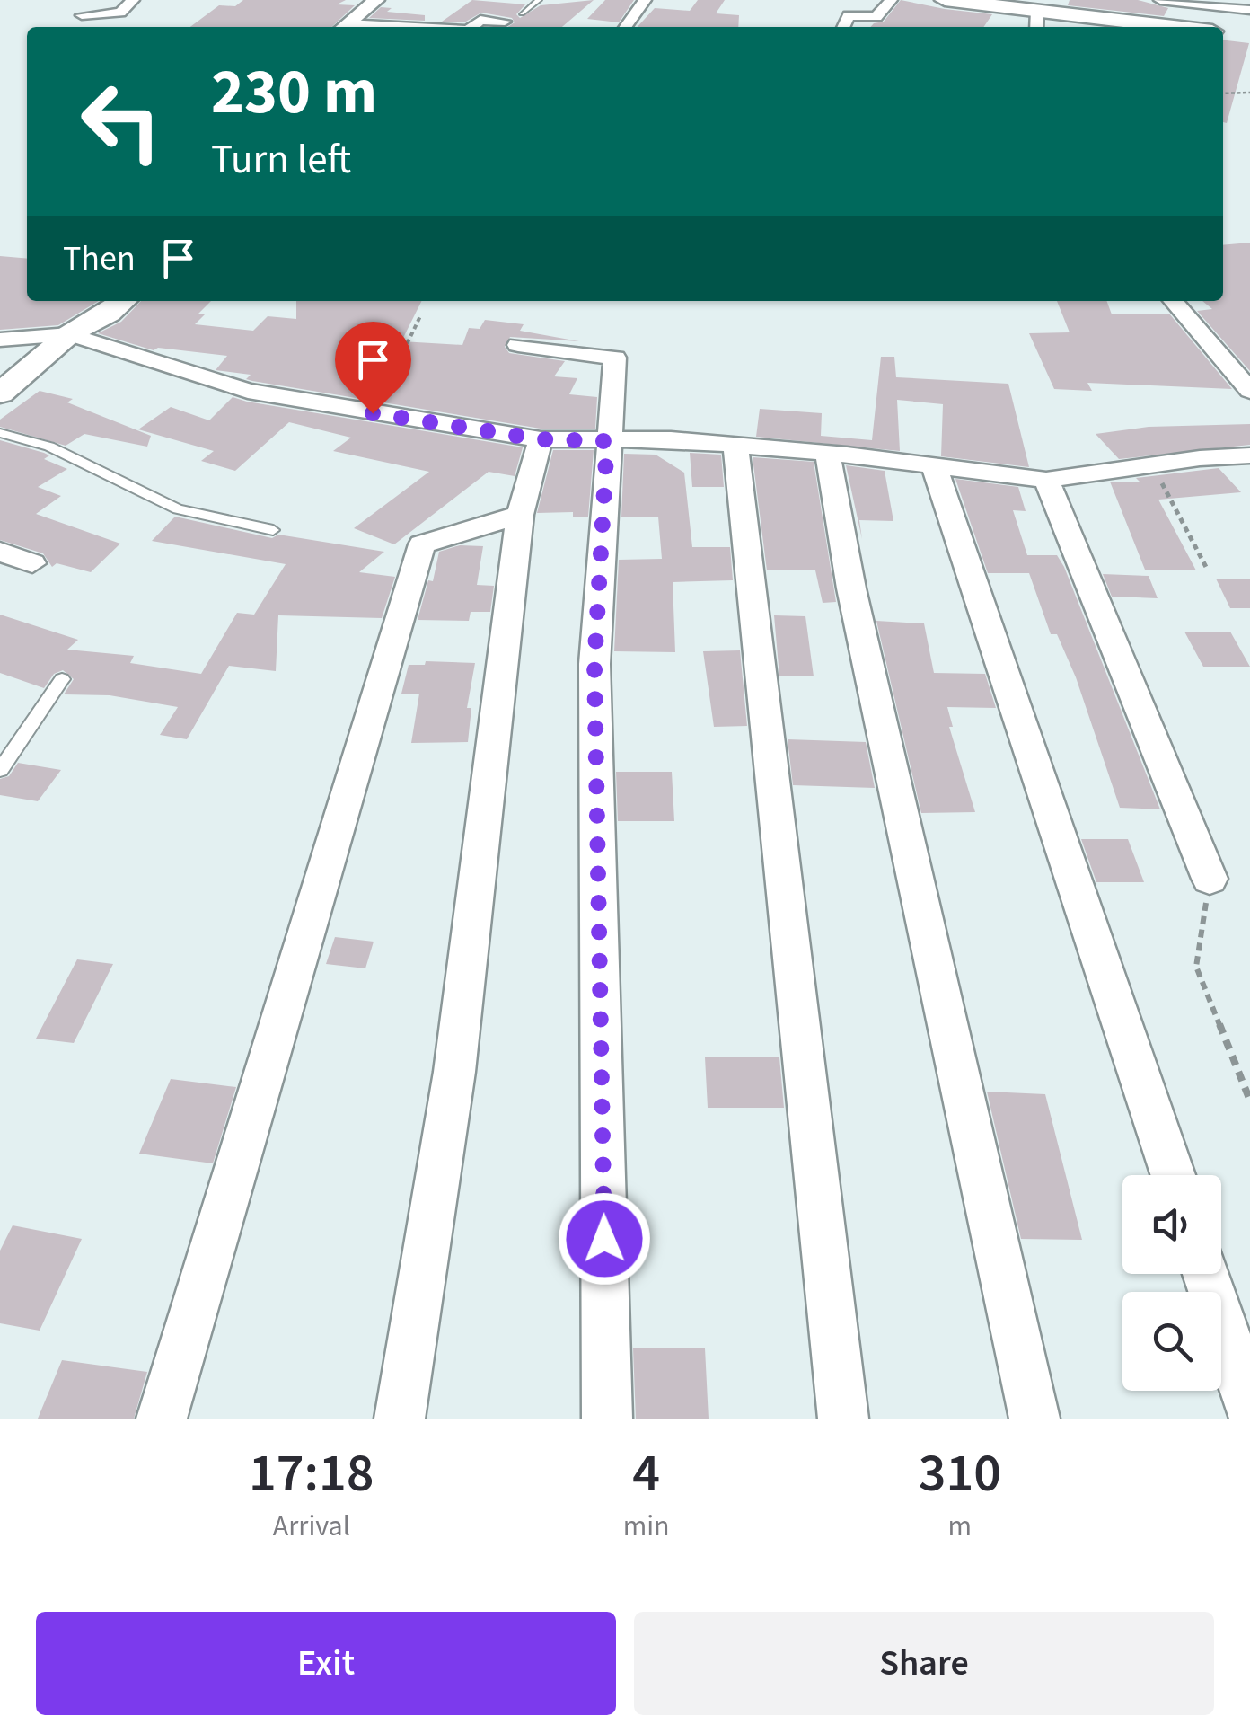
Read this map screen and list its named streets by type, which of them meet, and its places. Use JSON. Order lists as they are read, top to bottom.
{
  "page": {
    "turn": ["230 m", "Turn left"],
    "then": "Then",
    "eta": [
      "17:18",
      "Arrival",
      "4",
      "min",
      "310",
      "m"
    ],
    "buttons": ["Exit", "Share"]
  }
}
